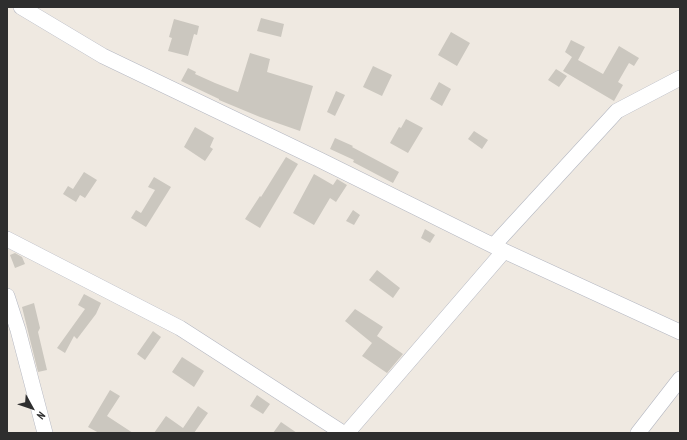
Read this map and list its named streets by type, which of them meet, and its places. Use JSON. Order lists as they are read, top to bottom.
{
  "north": "bottom right"
}
